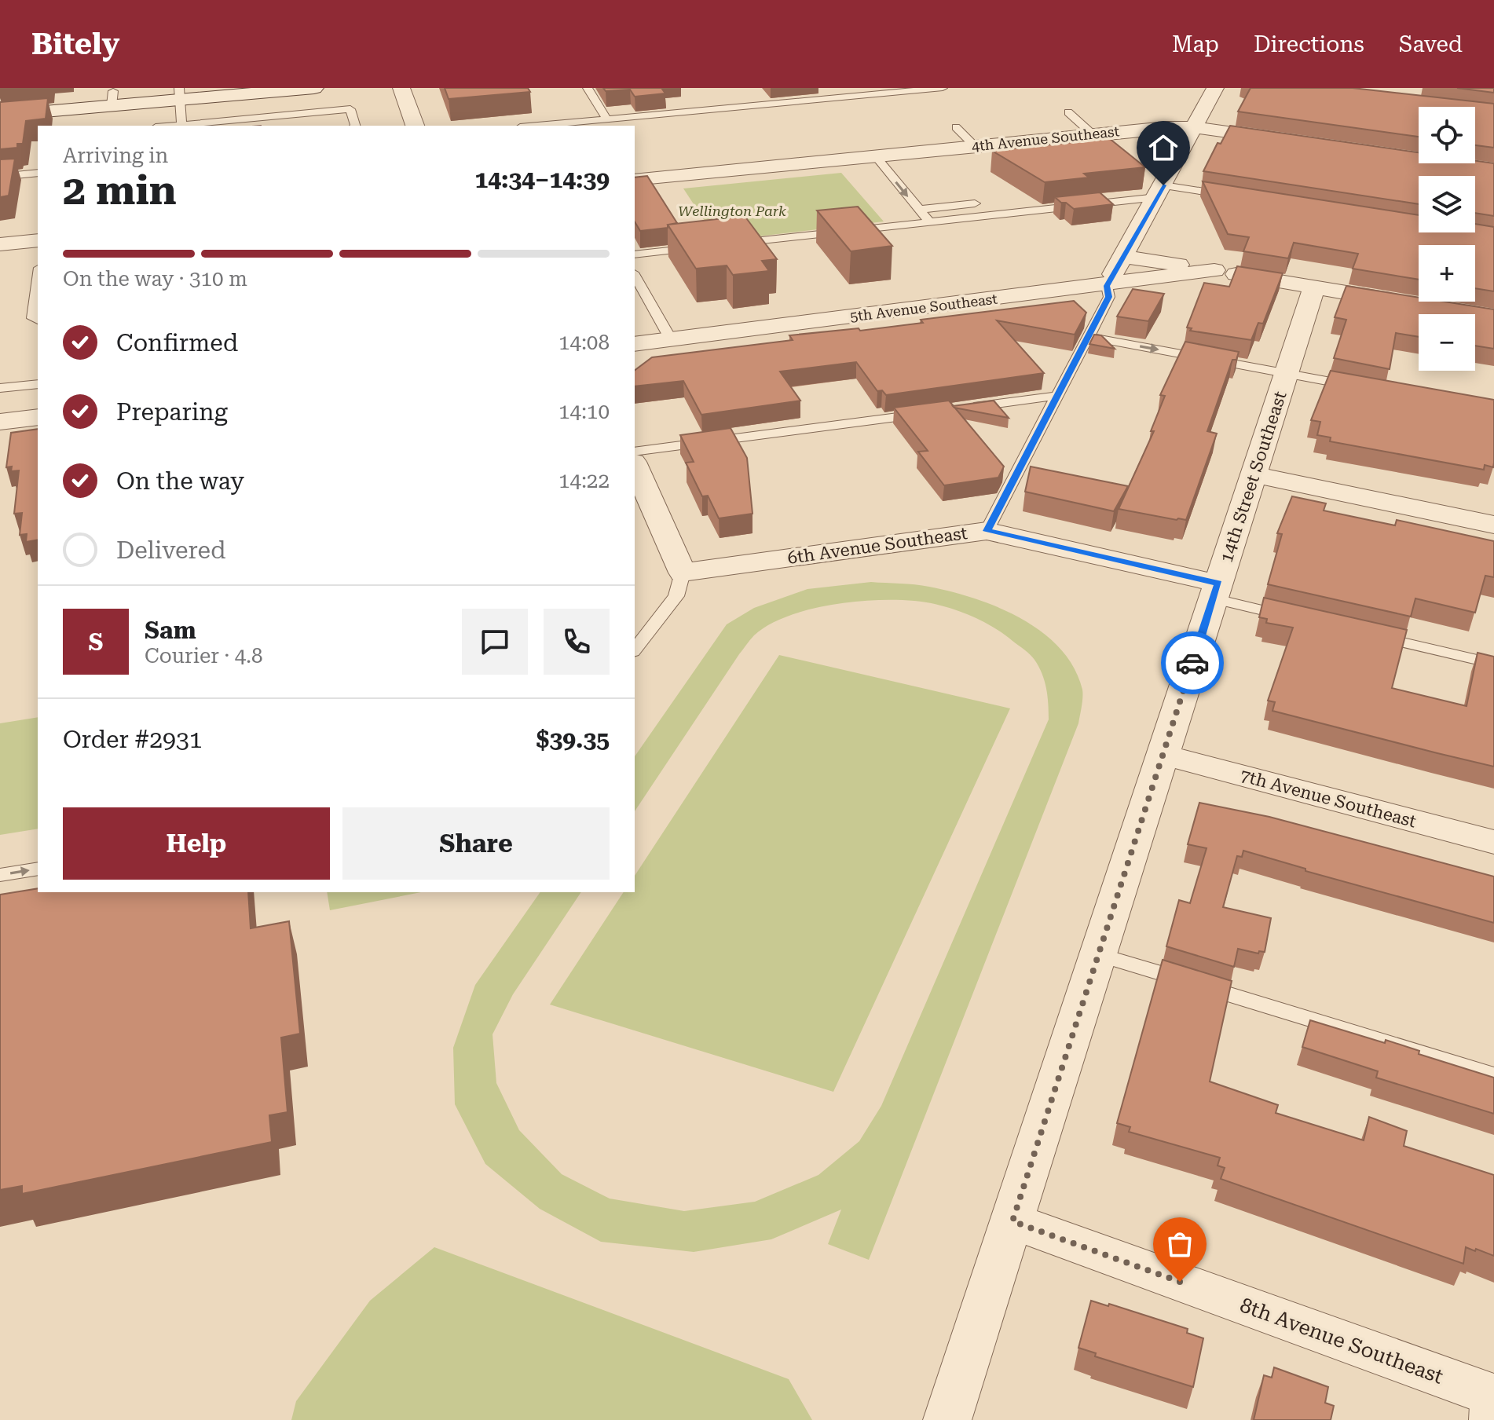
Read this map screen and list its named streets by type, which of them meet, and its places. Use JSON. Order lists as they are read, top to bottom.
{
  "streets": {
    "street": [
      "4th Avenue Southeast",
      "5th Avenue Southeast",
      "14th Street Southeast",
      "6th Avenue Southeast",
      "7th Avenue Southeast",
      "8th Avenue Southeast"
    ]
  },
  "crossings": [
    ["5th Avenue Southeast", "14th Street Southeast"],
    ["14th Street Southeast", "6th Avenue Southeast"],
    ["14th Street Southeast", "7th Avenue Southeast"],
    ["14th Street Southeast", "8th Avenue Southeast"]
  ],
  "parks": ["Wellington Park"],
  "page": {
    "header": "Bitely",
    "nav": ["Map", "Directions", "Saved"],
    "map_buttons": ["+", "−"],
    "heading": ["2 min", "Arriving in", "14:34–14:39"],
    "panel": [
      "Sam",
      "Courier · 4.8",
      "Order #2931",
      "$39.35"
    ],
    "bar": "On the way · 310 m",
    "list": [
      ["Confirmed", "14:08"],
      ["Preparing", "14:10"],
      ["On the way", "14:22"],
      "Delivered"
    ],
    "round": "S",
    "buttons": ["Help", "Share"]
  }
}
